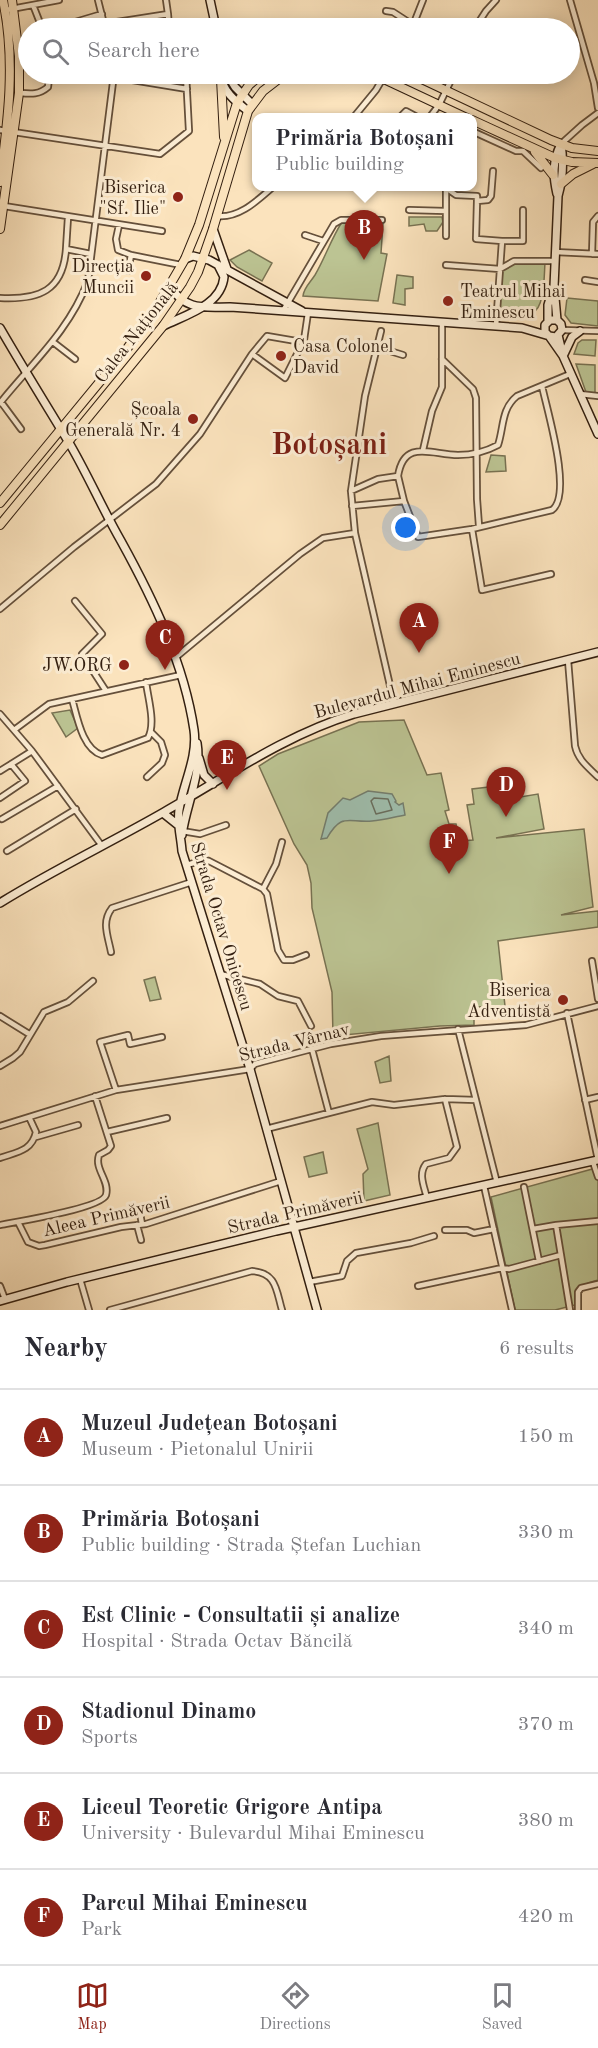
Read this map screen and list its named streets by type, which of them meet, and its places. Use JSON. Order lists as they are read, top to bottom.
{
  "streets": {
    "main road": [
      "Calea Națională",
      "Bulevardul Mihai Eminescu",
      "Strada Octav Onicescu",
      "Strada Primăverii"
    ],
    "street": ["Strada Vârnav", "Aleea Primăverii"]
  },
  "crossings": [
    ["Calea Națională", "Strada Octav Onicescu"],
    ["Bulevardul Mihai Eminescu", "Strada Octav Onicescu"],
    ["Strada Octav Onicescu", "Strada Vârnav"],
    ["Strada Octav Onicescu", "Strada Primăverii"],
    ["Strada Octav Onicescu", "Aleea Primăverii"]
  ],
  "districts": ["Botoșani"],
  "places": [
    "Biserica \"Sf. Ilie\"",
    "Direcția Muncii",
    "Teatrul Mihai Eminescu",
    "Casa Colonel David",
    "Școala Generală Nr. 4",
    "JW.ORG",
    "Biserica Adventistă"
  ],
  "page": {
    "search": "Search here",
    "popup": ["Primăria Botoșani", "Public building"],
    "pins": [
      "B",
      "A",
      "C",
      "E",
      "D",
      "F"
    ],
    "heading": ["Nearby", "6 results"],
    "list": [
      {
        "mark": "A",
        "name": "Muzeul Județean Botoșani",
        "note": "Museum · Pietonalul Unirii",
        "value": "150 m"
      },
      {
        "mark": "B",
        "name": "Primăria Botoșani",
        "note": "Public building · Strada Ștefan Luchian",
        "value": "330 m"
      },
      {
        "mark": "C",
        "name": "Est Clinic - Consultatii și analize",
        "note": "Hospital · Strada Octav Băncilă",
        "value": "340 m"
      },
      {
        "mark": "D",
        "name": "Stadionul Dinamo",
        "note": "Sports",
        "value": "370 m"
      },
      {
        "mark": "E",
        "name": "Liceul Teoretic Grigore Antipa",
        "note": "University · Bulevardul Mihai Eminescu",
        "value": "380 m"
      },
      {
        "mark": "F",
        "name": "Parcul Mihai Eminescu",
        "note": "Park",
        "value": "420 m"
      }
    ],
    "nav": ["Map", "Directions", "Saved"]
  }
}
